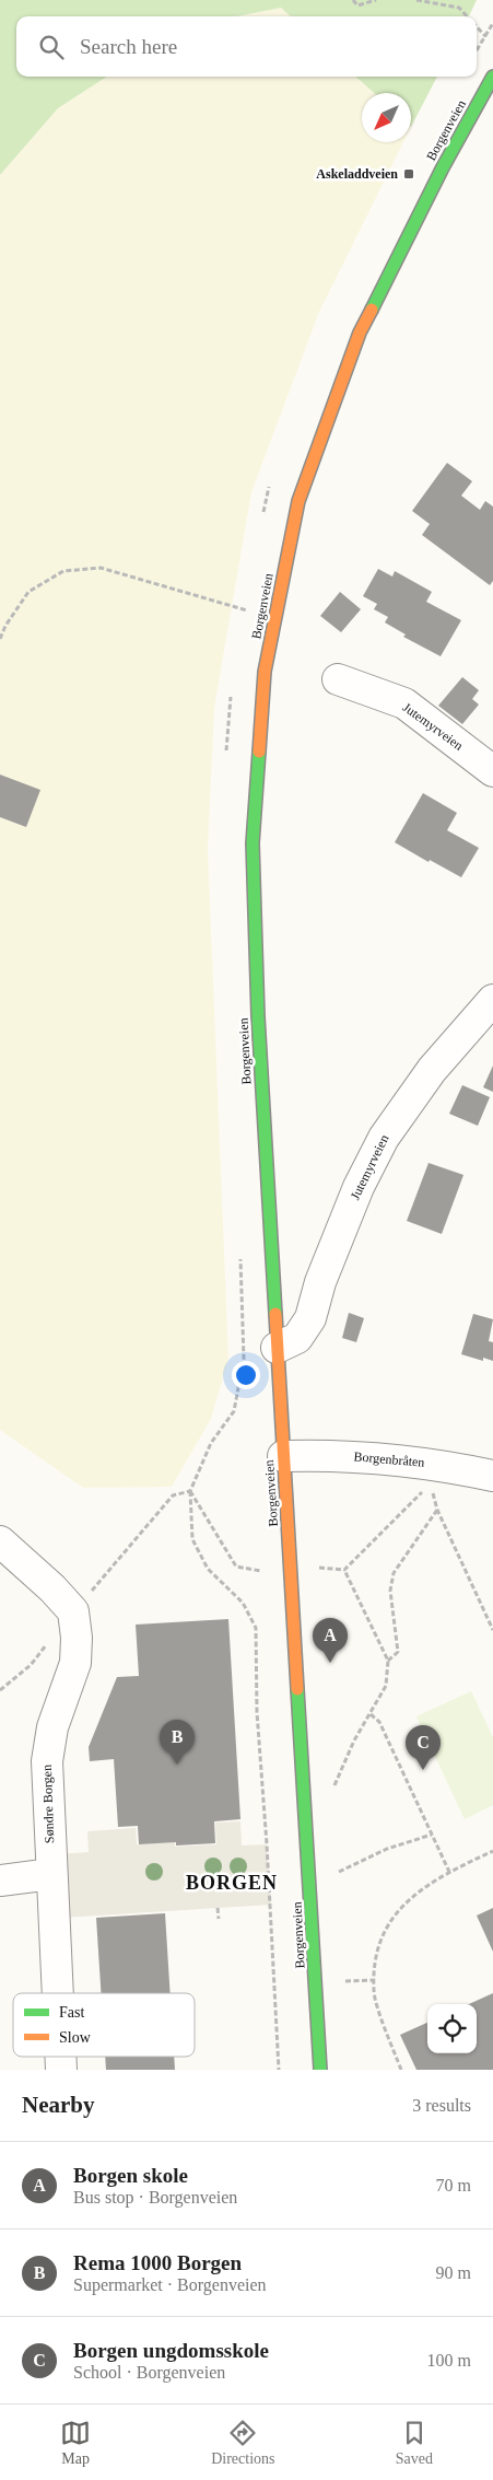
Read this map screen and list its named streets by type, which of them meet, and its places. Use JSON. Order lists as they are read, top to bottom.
{
  "streets": {
    "street": [
      "Borgenveien",
      "Jutemyrveien",
      "Borgenbråten",
      "Søndre Borgen"
    ]
  },
  "crossings": [
    ["Borgenveien", "Jutemyrveien"],
    ["Borgenveien", "Borgenbråten"]
  ],
  "districts": ["BORGEN"],
  "places": {
    "transit": ["Askeladdveien"]
  },
  "legend": ["Fast", "Slow"],
  "north": "bottom left",
  "page": {
    "search": "Search here",
    "pins": ["A", "B", "C"],
    "heading": ["Nearby", "3 results"],
    "list": [
      {
        "mark": "A",
        "name": "Borgen skole",
        "note": "Bus stop · Borgenveien",
        "value": "70 m"
      },
      {
        "mark": "B",
        "name": "Rema 1000 Borgen",
        "note": "Supermarket · Borgenveien",
        "value": "90 m"
      },
      {
        "mark": "C",
        "name": "Borgen ungdomsskole",
        "note": "School · Borgenveien",
        "value": "100 m"
      }
    ],
    "nav": ["Map", "Directions", "Saved"]
  }
}
